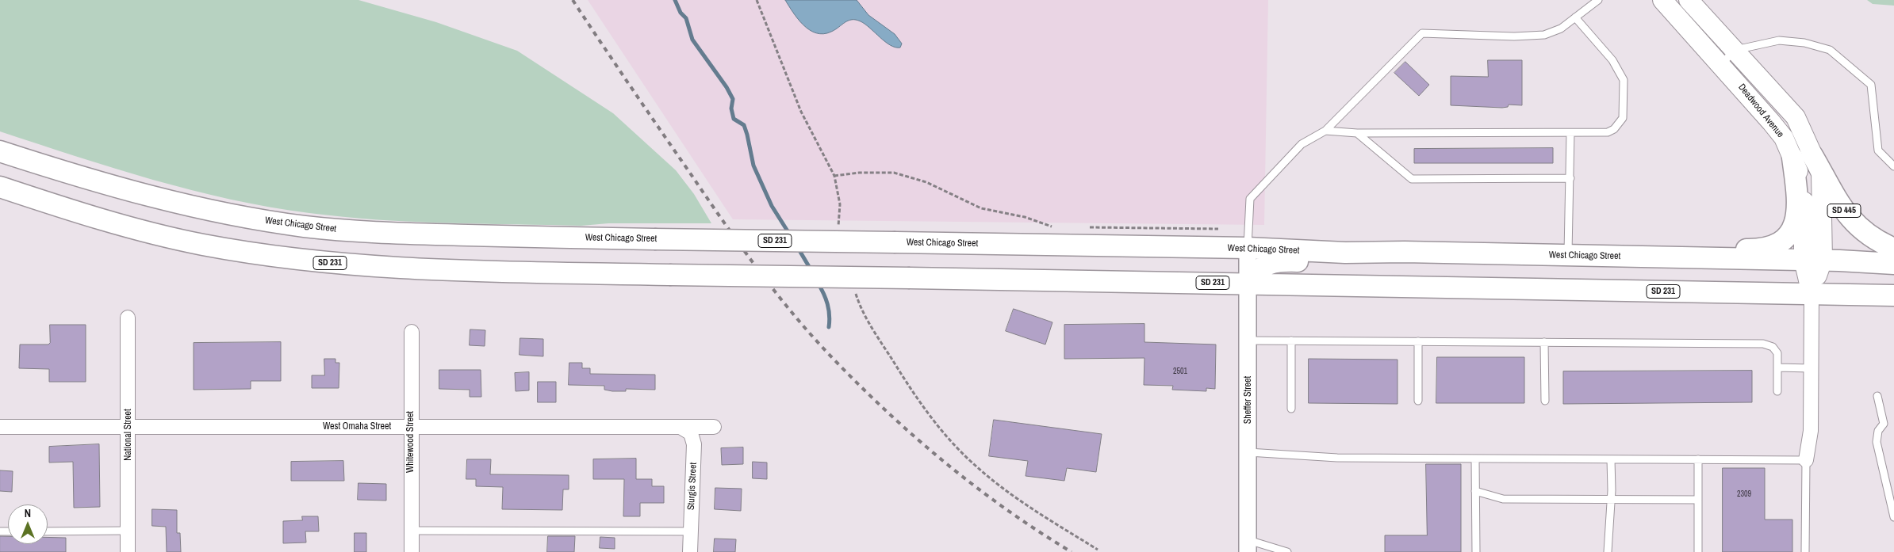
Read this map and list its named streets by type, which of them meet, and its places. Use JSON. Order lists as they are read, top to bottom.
{
  "streets": {
    "main road": [
      "Deadwood Avenue",
      "SD 445",
      "West Chicago Street",
      "SD 231"
    ],
    "street": [
      "Sheffer Street",
      "West Omaha Street",
      "National Street",
      "Whitewood Street",
      "Sturgis Street"
    ]
  },
  "crossings": [
    ["Deadwood Avenue", "SD 445"],
    ["Deadwood Avenue", "West Chicago Street"],
    ["Deadwood Avenue", "SD 231"],
    ["West Chicago Street", "Sheffer Street"],
    ["SD 231", "Sheffer Street"],
    ["West Omaha Street", "National Street"],
    ["West Omaha Street", "Whitewood Street"],
    ["West Omaha Street", "Sturgis Street"]
  ],
  "house_numbers": ["2501", "2309"],
  "north": "top"
}
